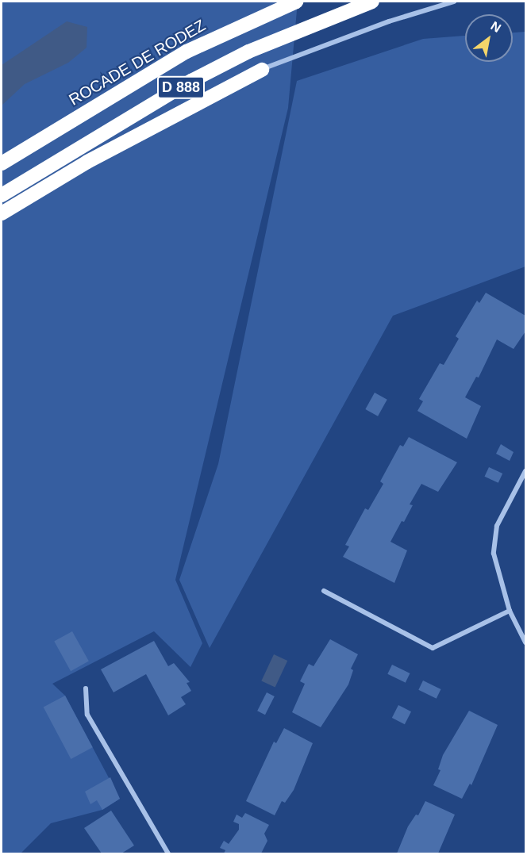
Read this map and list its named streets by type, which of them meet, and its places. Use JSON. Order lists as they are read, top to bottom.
{
  "streets": {
    "highway": ["ROCADE DE RODEZ", "D 888"]
  },
  "north": "top right"
}
